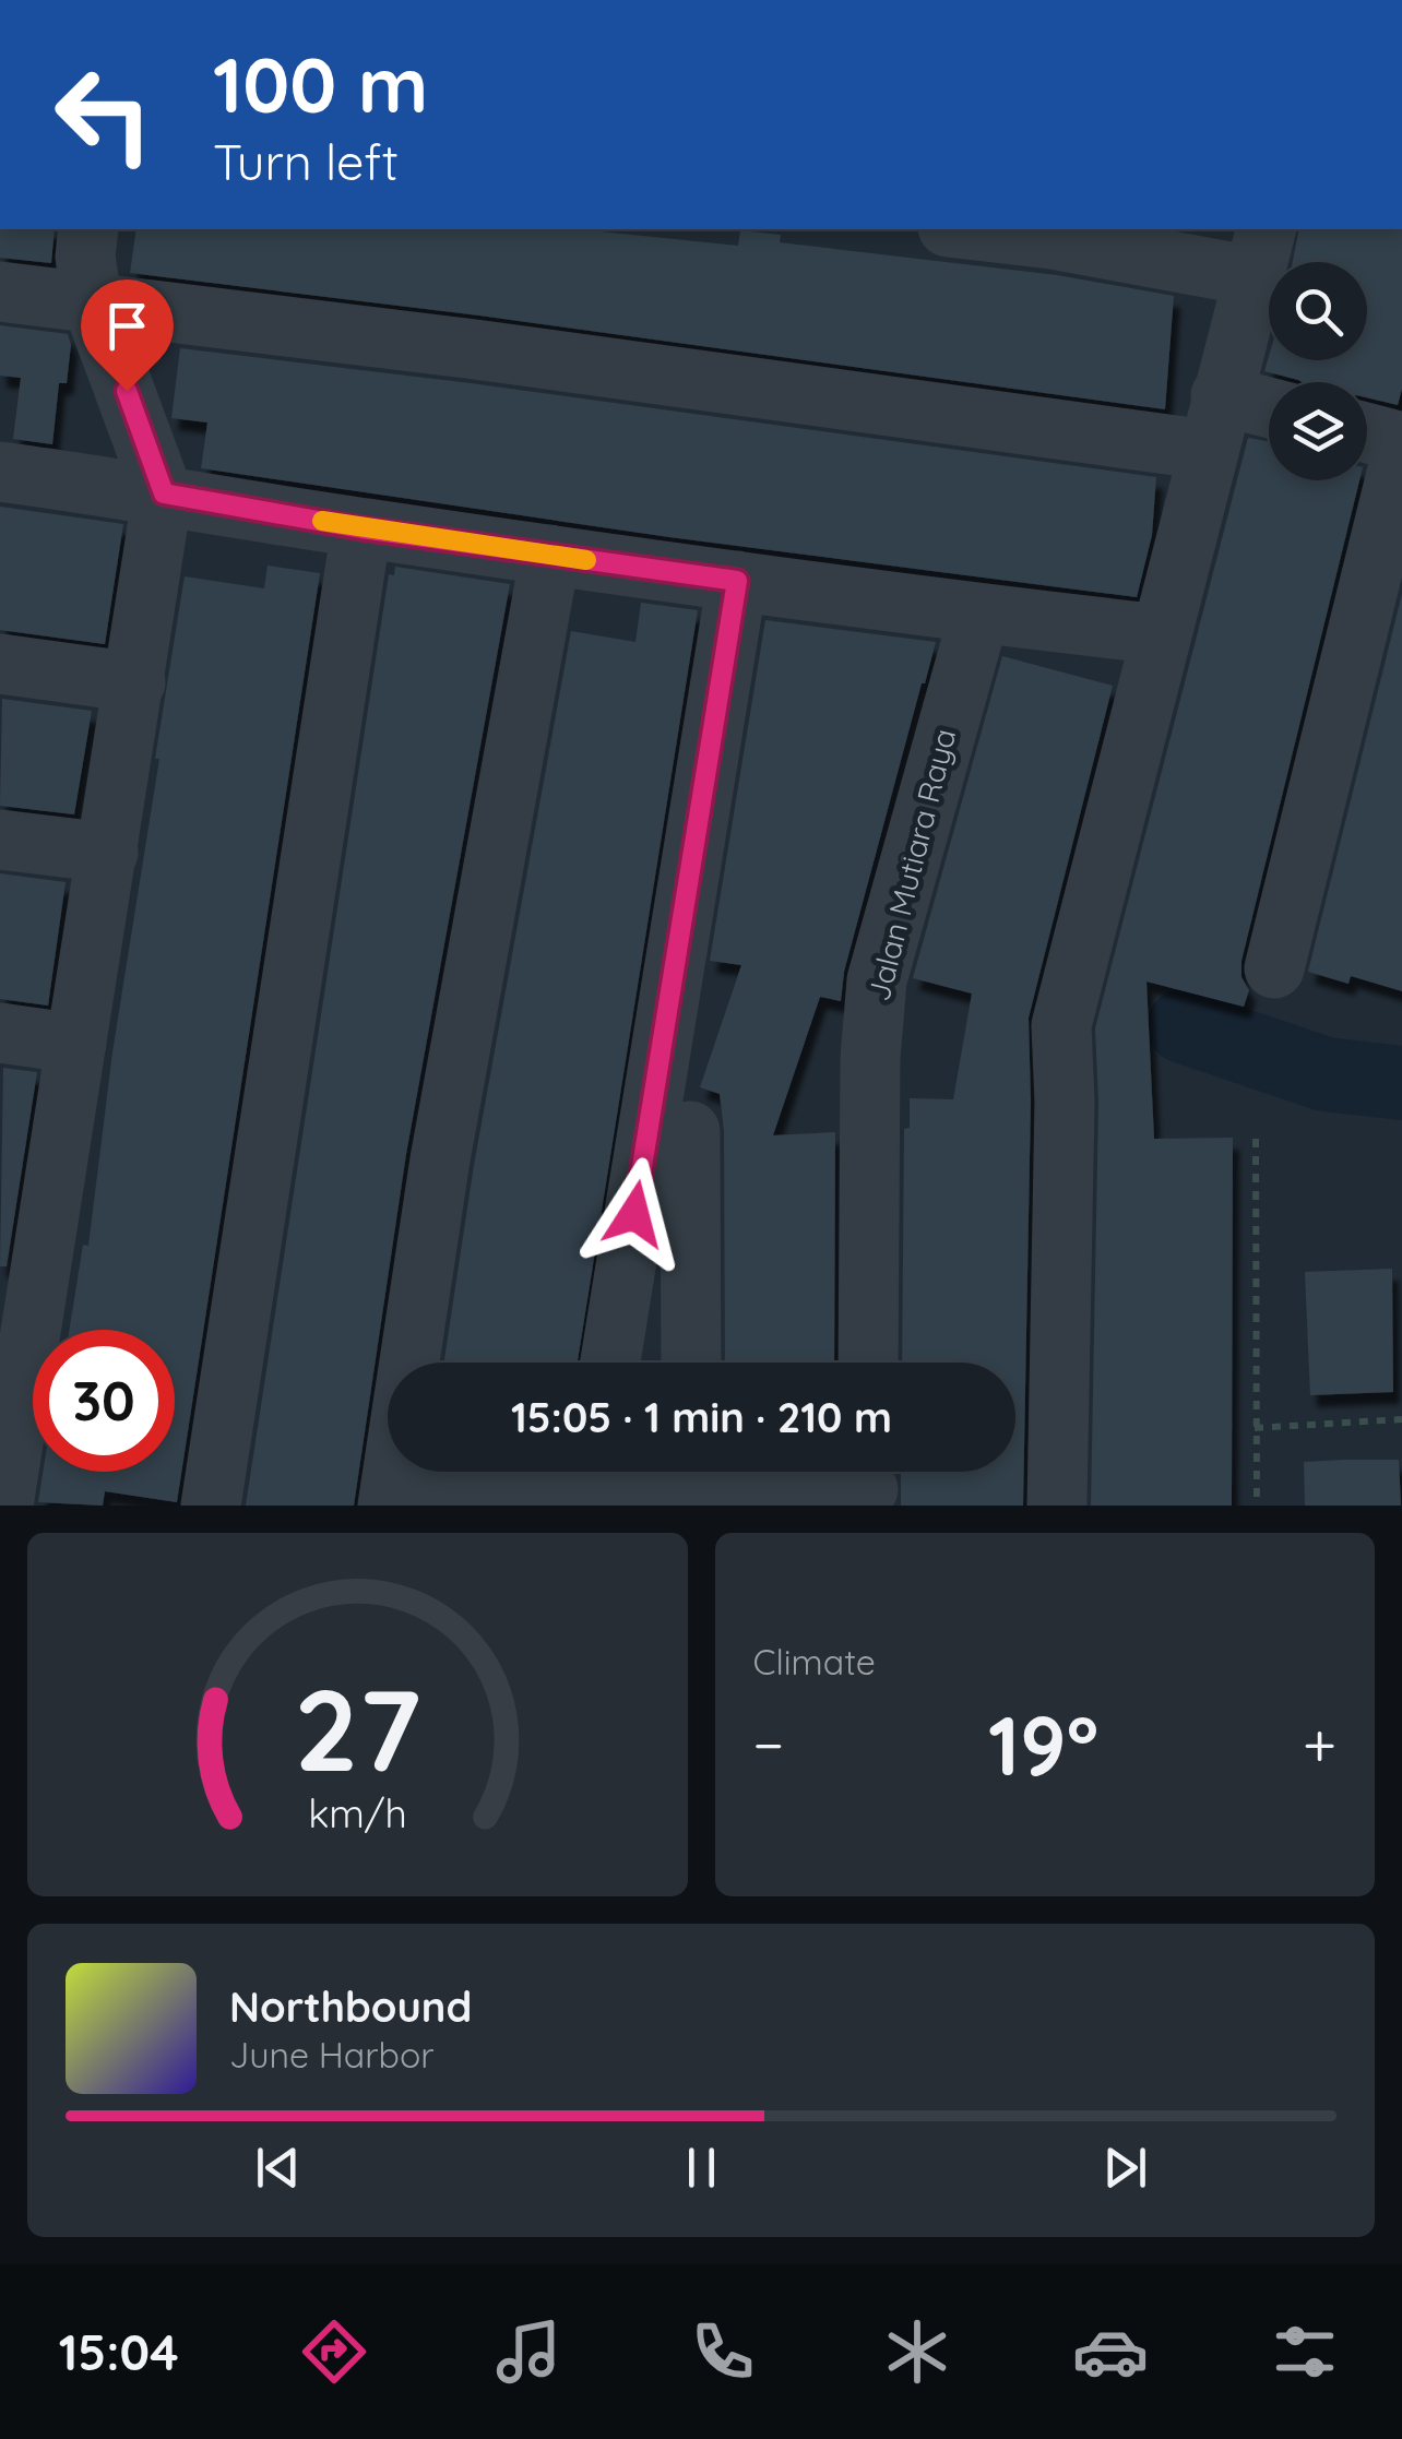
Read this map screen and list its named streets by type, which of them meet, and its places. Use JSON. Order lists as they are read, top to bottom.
{
  "streets": {
    "street": ["Jalan Mutiara Raya"]
  },
  "page": {
    "turn": ["100 m", "Turn left"],
    "limit": "30",
    "trip": "15:05 · 1 min · 210 m",
    "tile": "Climate",
    "heat": ["−", "19°", "+"],
    "song": ["Northbound", "June Harbor"],
    "tabs": "15:04",
    "gauge": ["27", "km/h"]
  }
}
